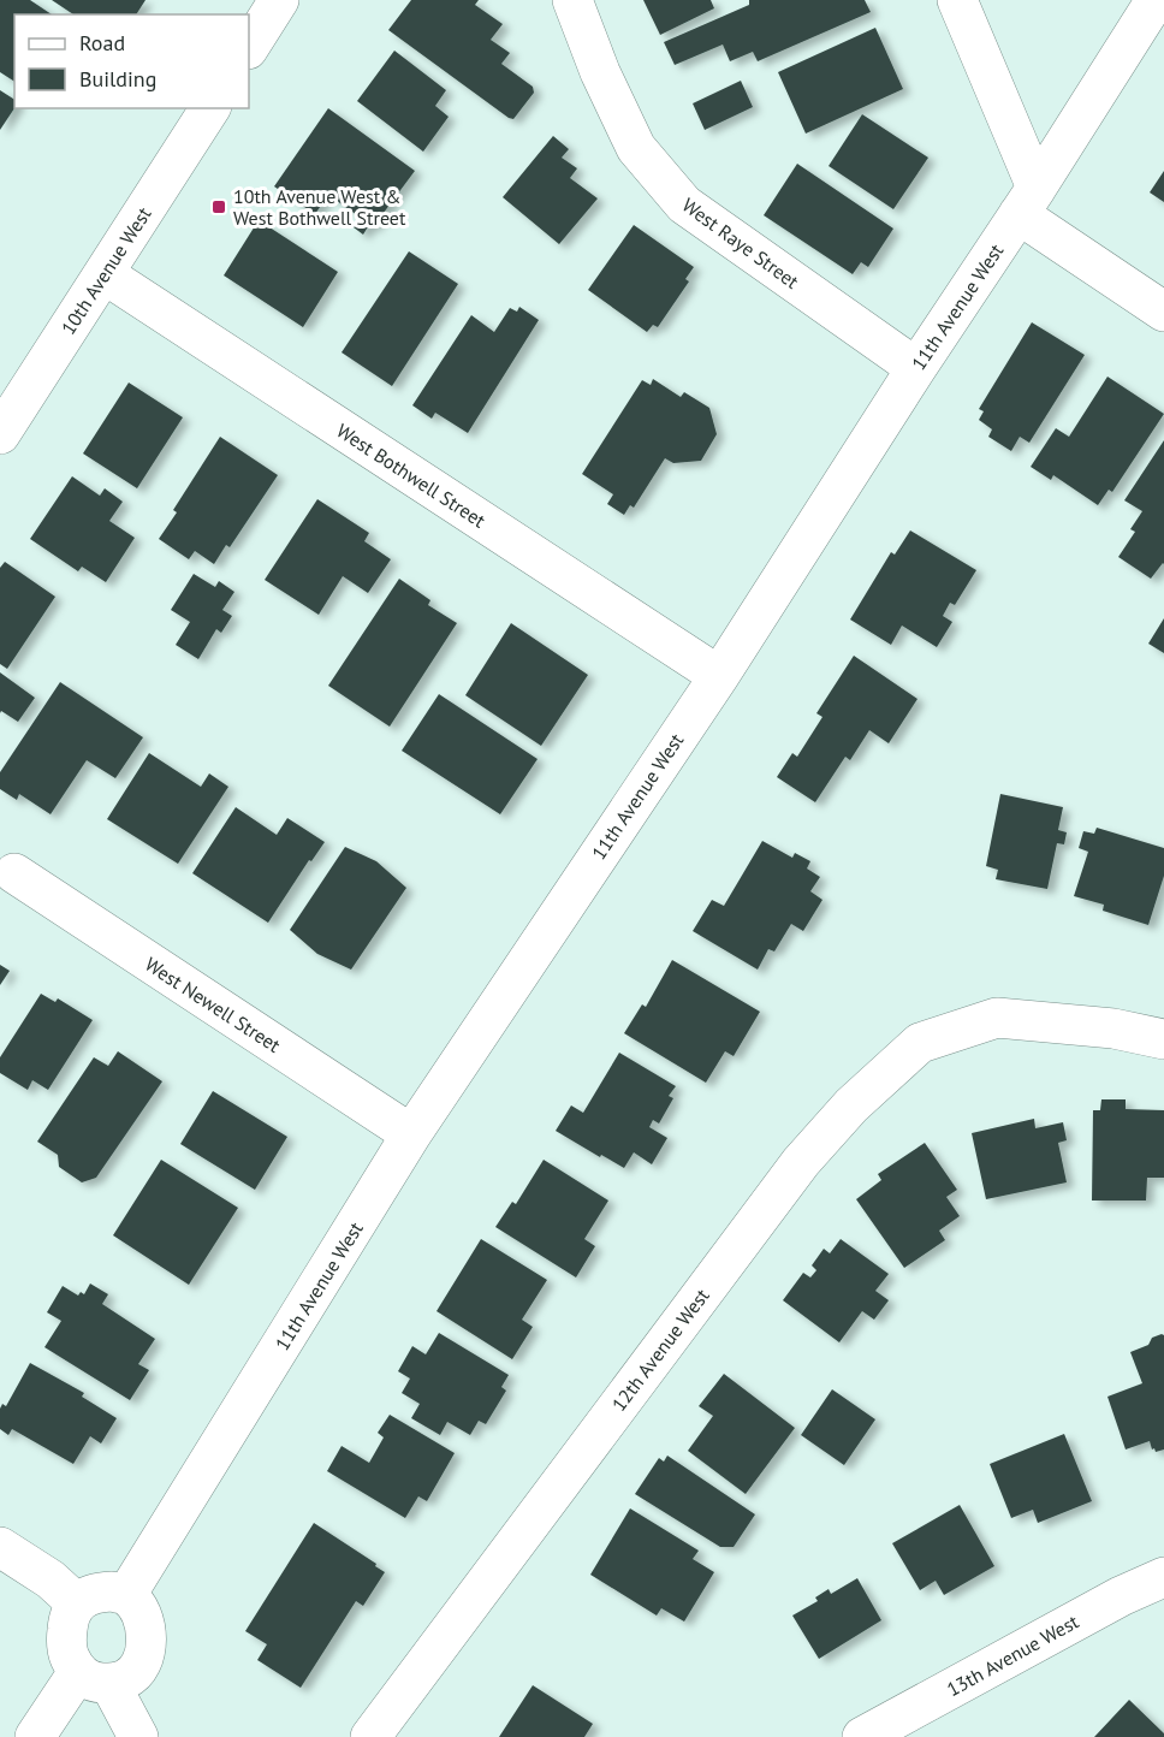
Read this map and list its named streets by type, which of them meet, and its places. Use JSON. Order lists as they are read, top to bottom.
{
  "streets": {
    "street": [
      "West Raye Street",
      "10th Avenue West",
      "11th Avenue West",
      "West Bothwell Street",
      "West Newell Street",
      "12th Avenue West",
      "13th Avenue West"
    ]
  },
  "crossings": [
    ["West Raye Street", "11th Avenue West"],
    ["10th Avenue West", "West Bothwell Street"],
    ["11th Avenue West", "West Bothwell Street"],
    ["11th Avenue West", "West Newell Street"]
  ],
  "places": {
    "transit": ["10th Avenue West & West Bothwell Street"]
  },
  "legend": ["Road", "Building"]
}
